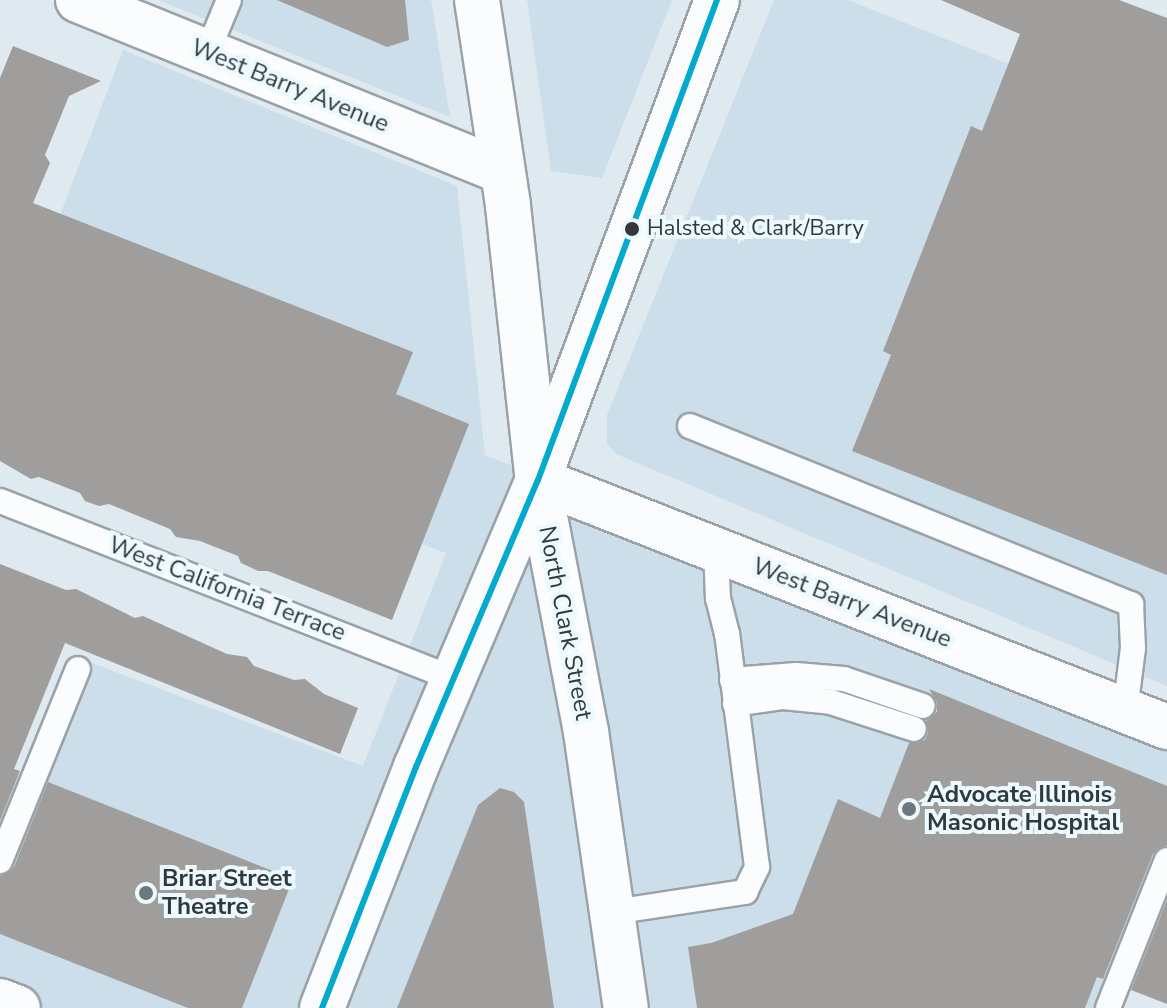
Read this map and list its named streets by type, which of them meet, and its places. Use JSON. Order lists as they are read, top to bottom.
{
  "streets": {
    "main road": ["West Barry Avenue", "North Clark Street"],
    "lane": ["West California Terrace"]
  },
  "crossings": [
    ["West Barry Avenue", "North Clark Street"]
  ],
  "places": ["Halsted & Clark/Barry", "Advocate Illinois Masonic Hospital", "Briar Street Theatre"]
}
